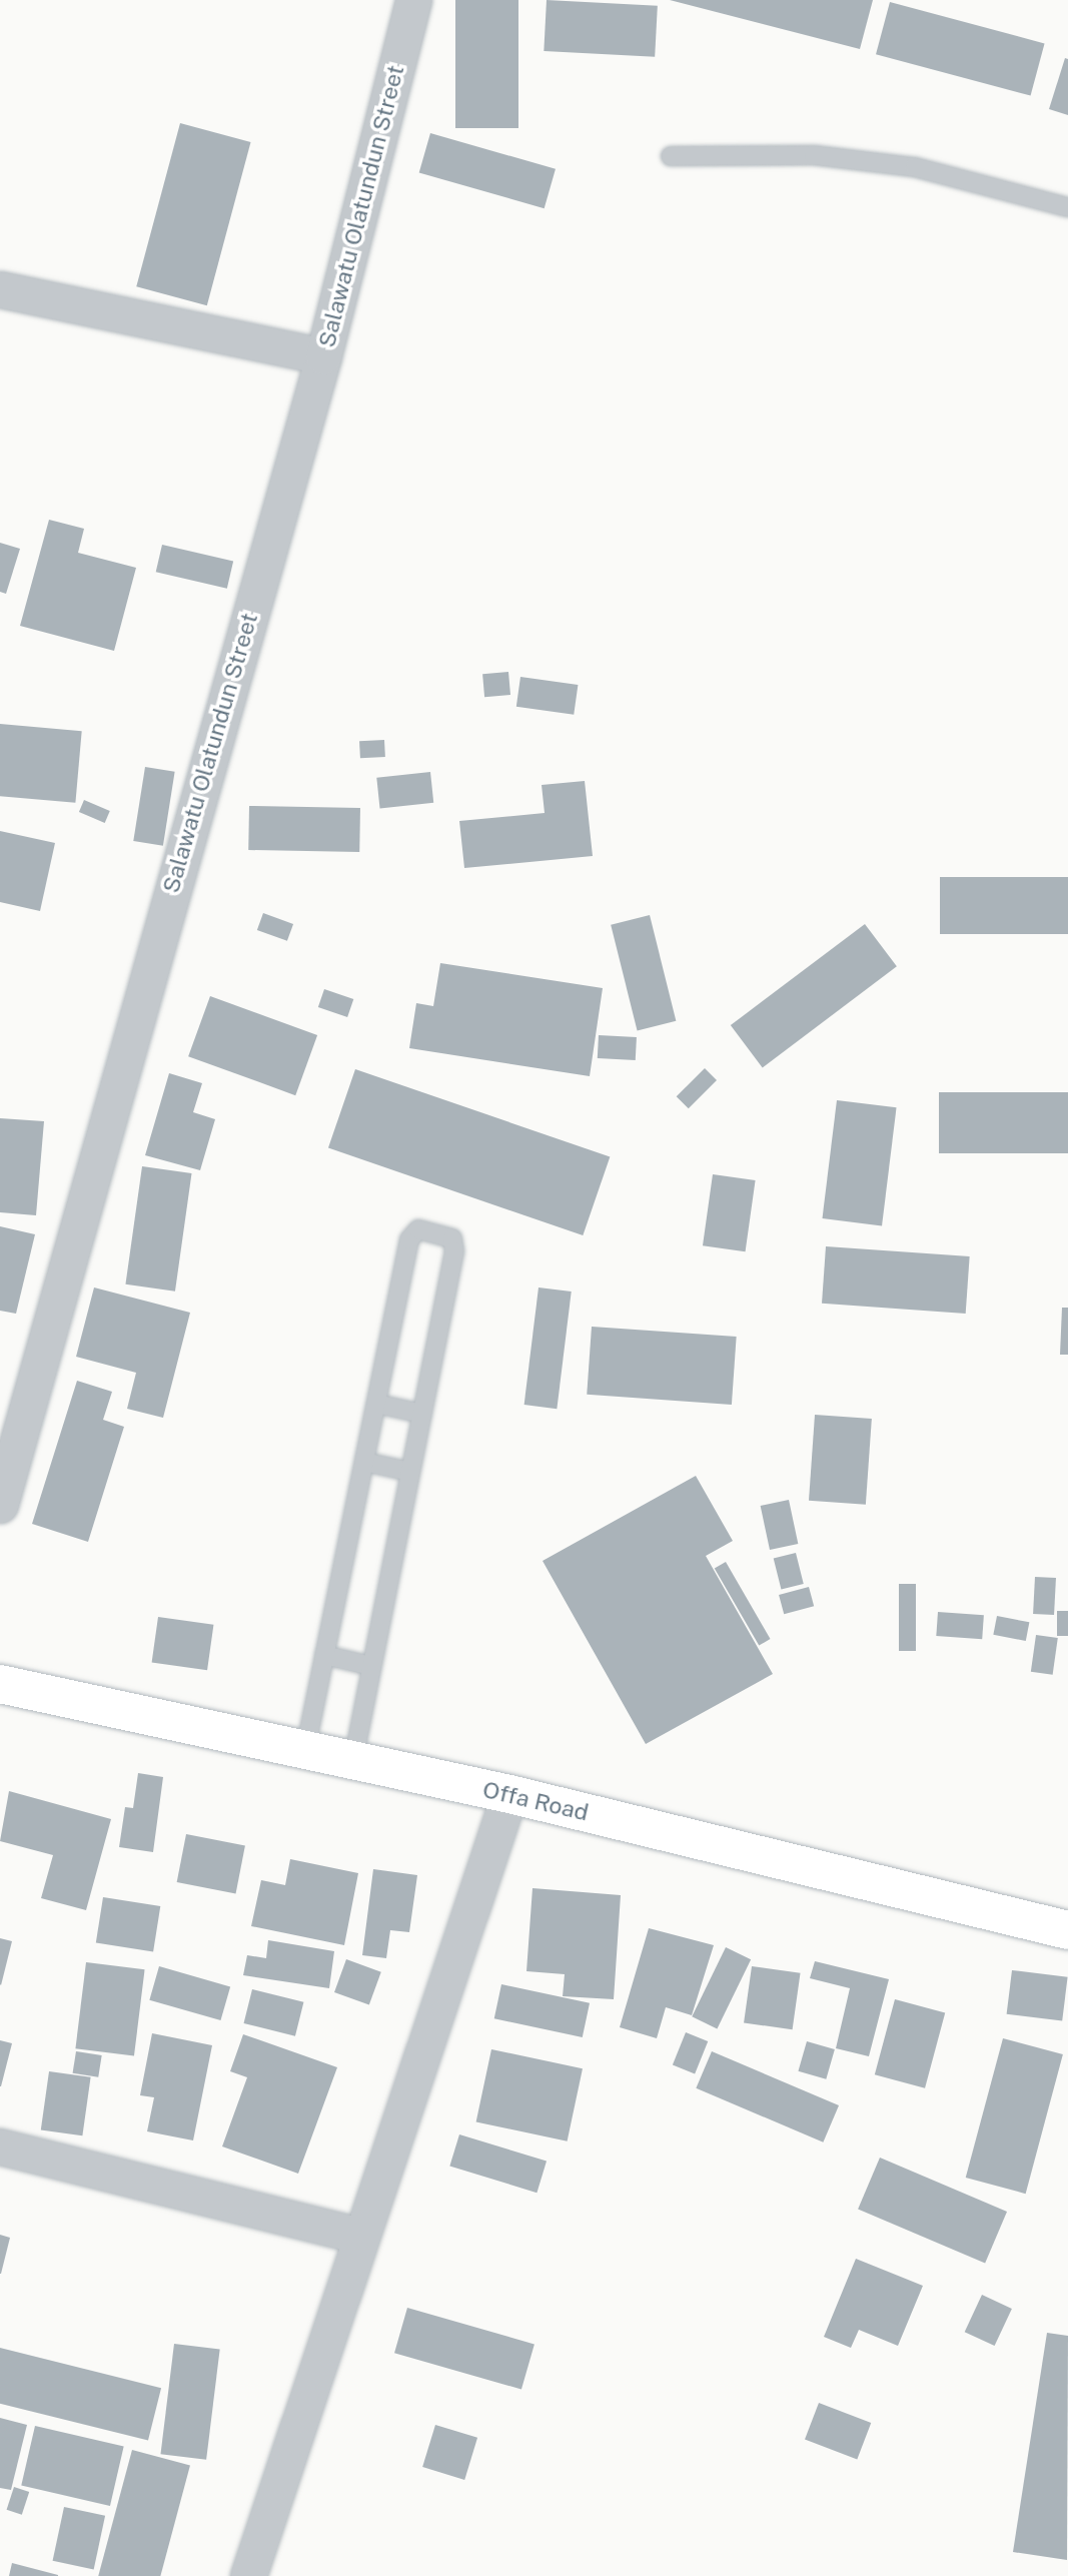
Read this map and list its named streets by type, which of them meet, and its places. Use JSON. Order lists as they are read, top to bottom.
{
  "streets": {
    "street": ["Salawatu Olatundun Street", "Offa Road"]
  }
}
